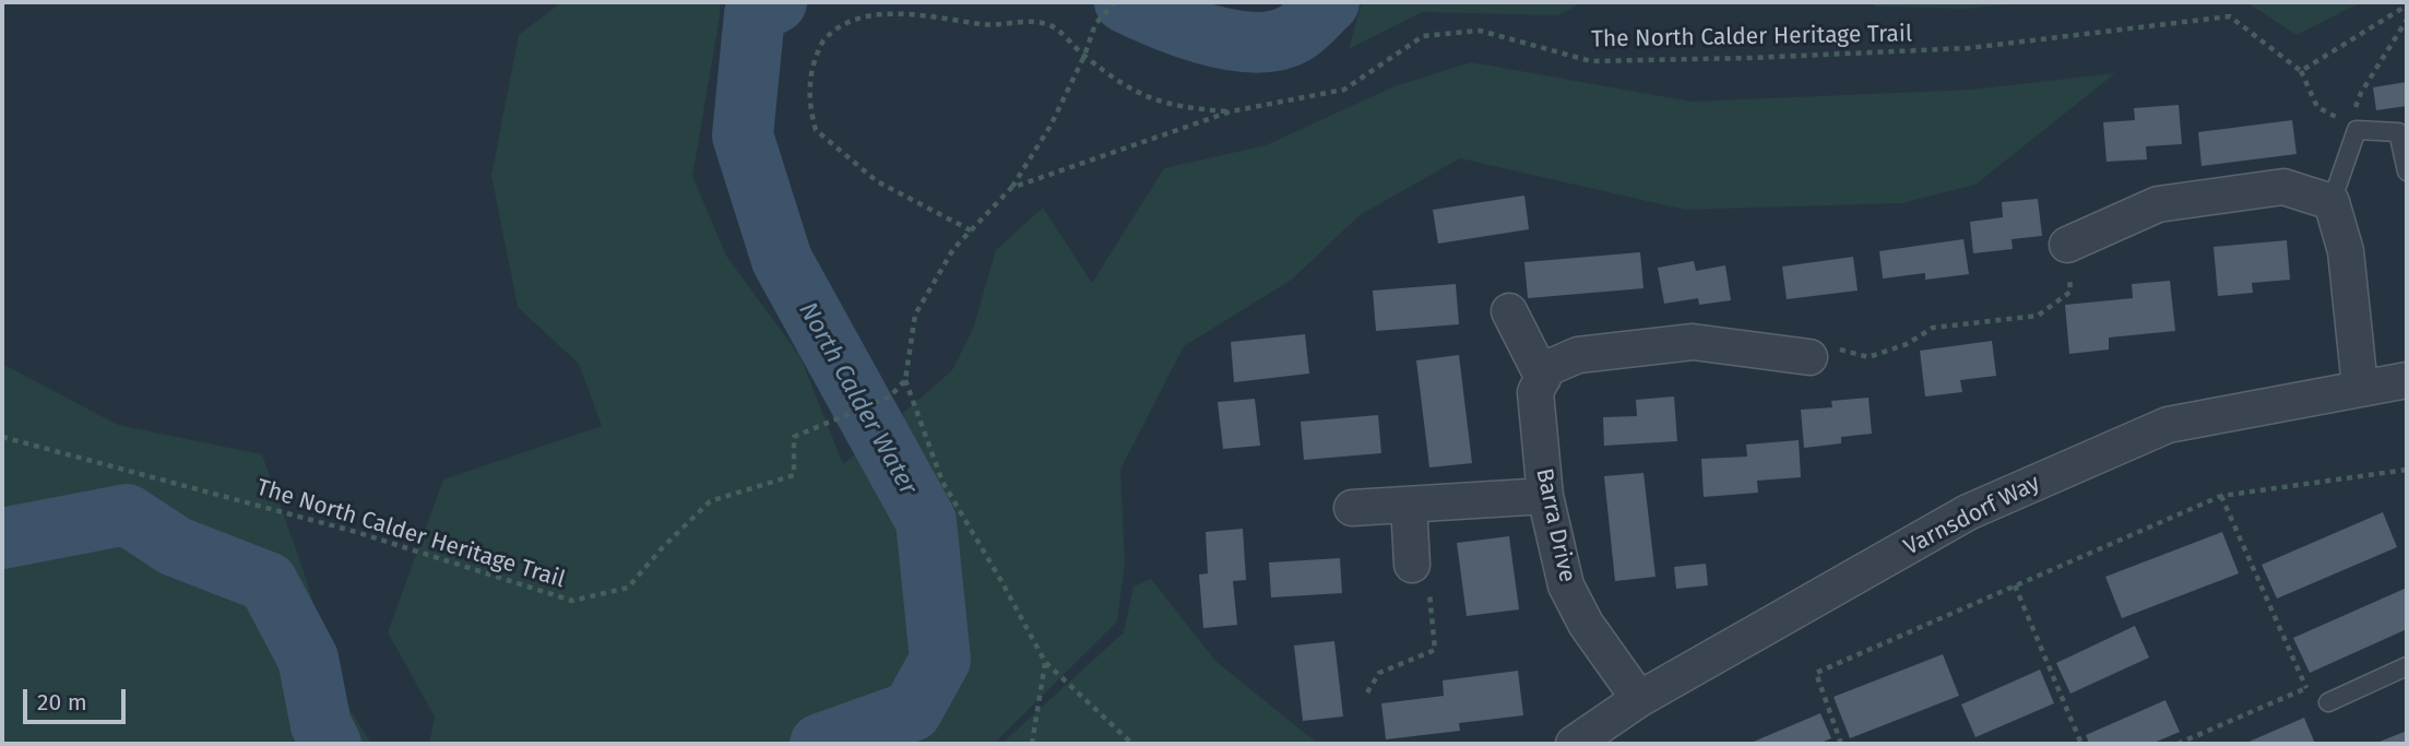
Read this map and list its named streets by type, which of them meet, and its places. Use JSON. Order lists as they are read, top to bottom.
{
  "streets": {
    "street": ["Varnsdorf Way", "Barra Drive"],
    "path": ["The North Calder Heritage Trail"]
  },
  "crossings": [
    ["Varnsdorf Way", "Barra Drive"]
  ],
  "water": ["North Calder Water"],
  "scale_bar": "20 m"
}
